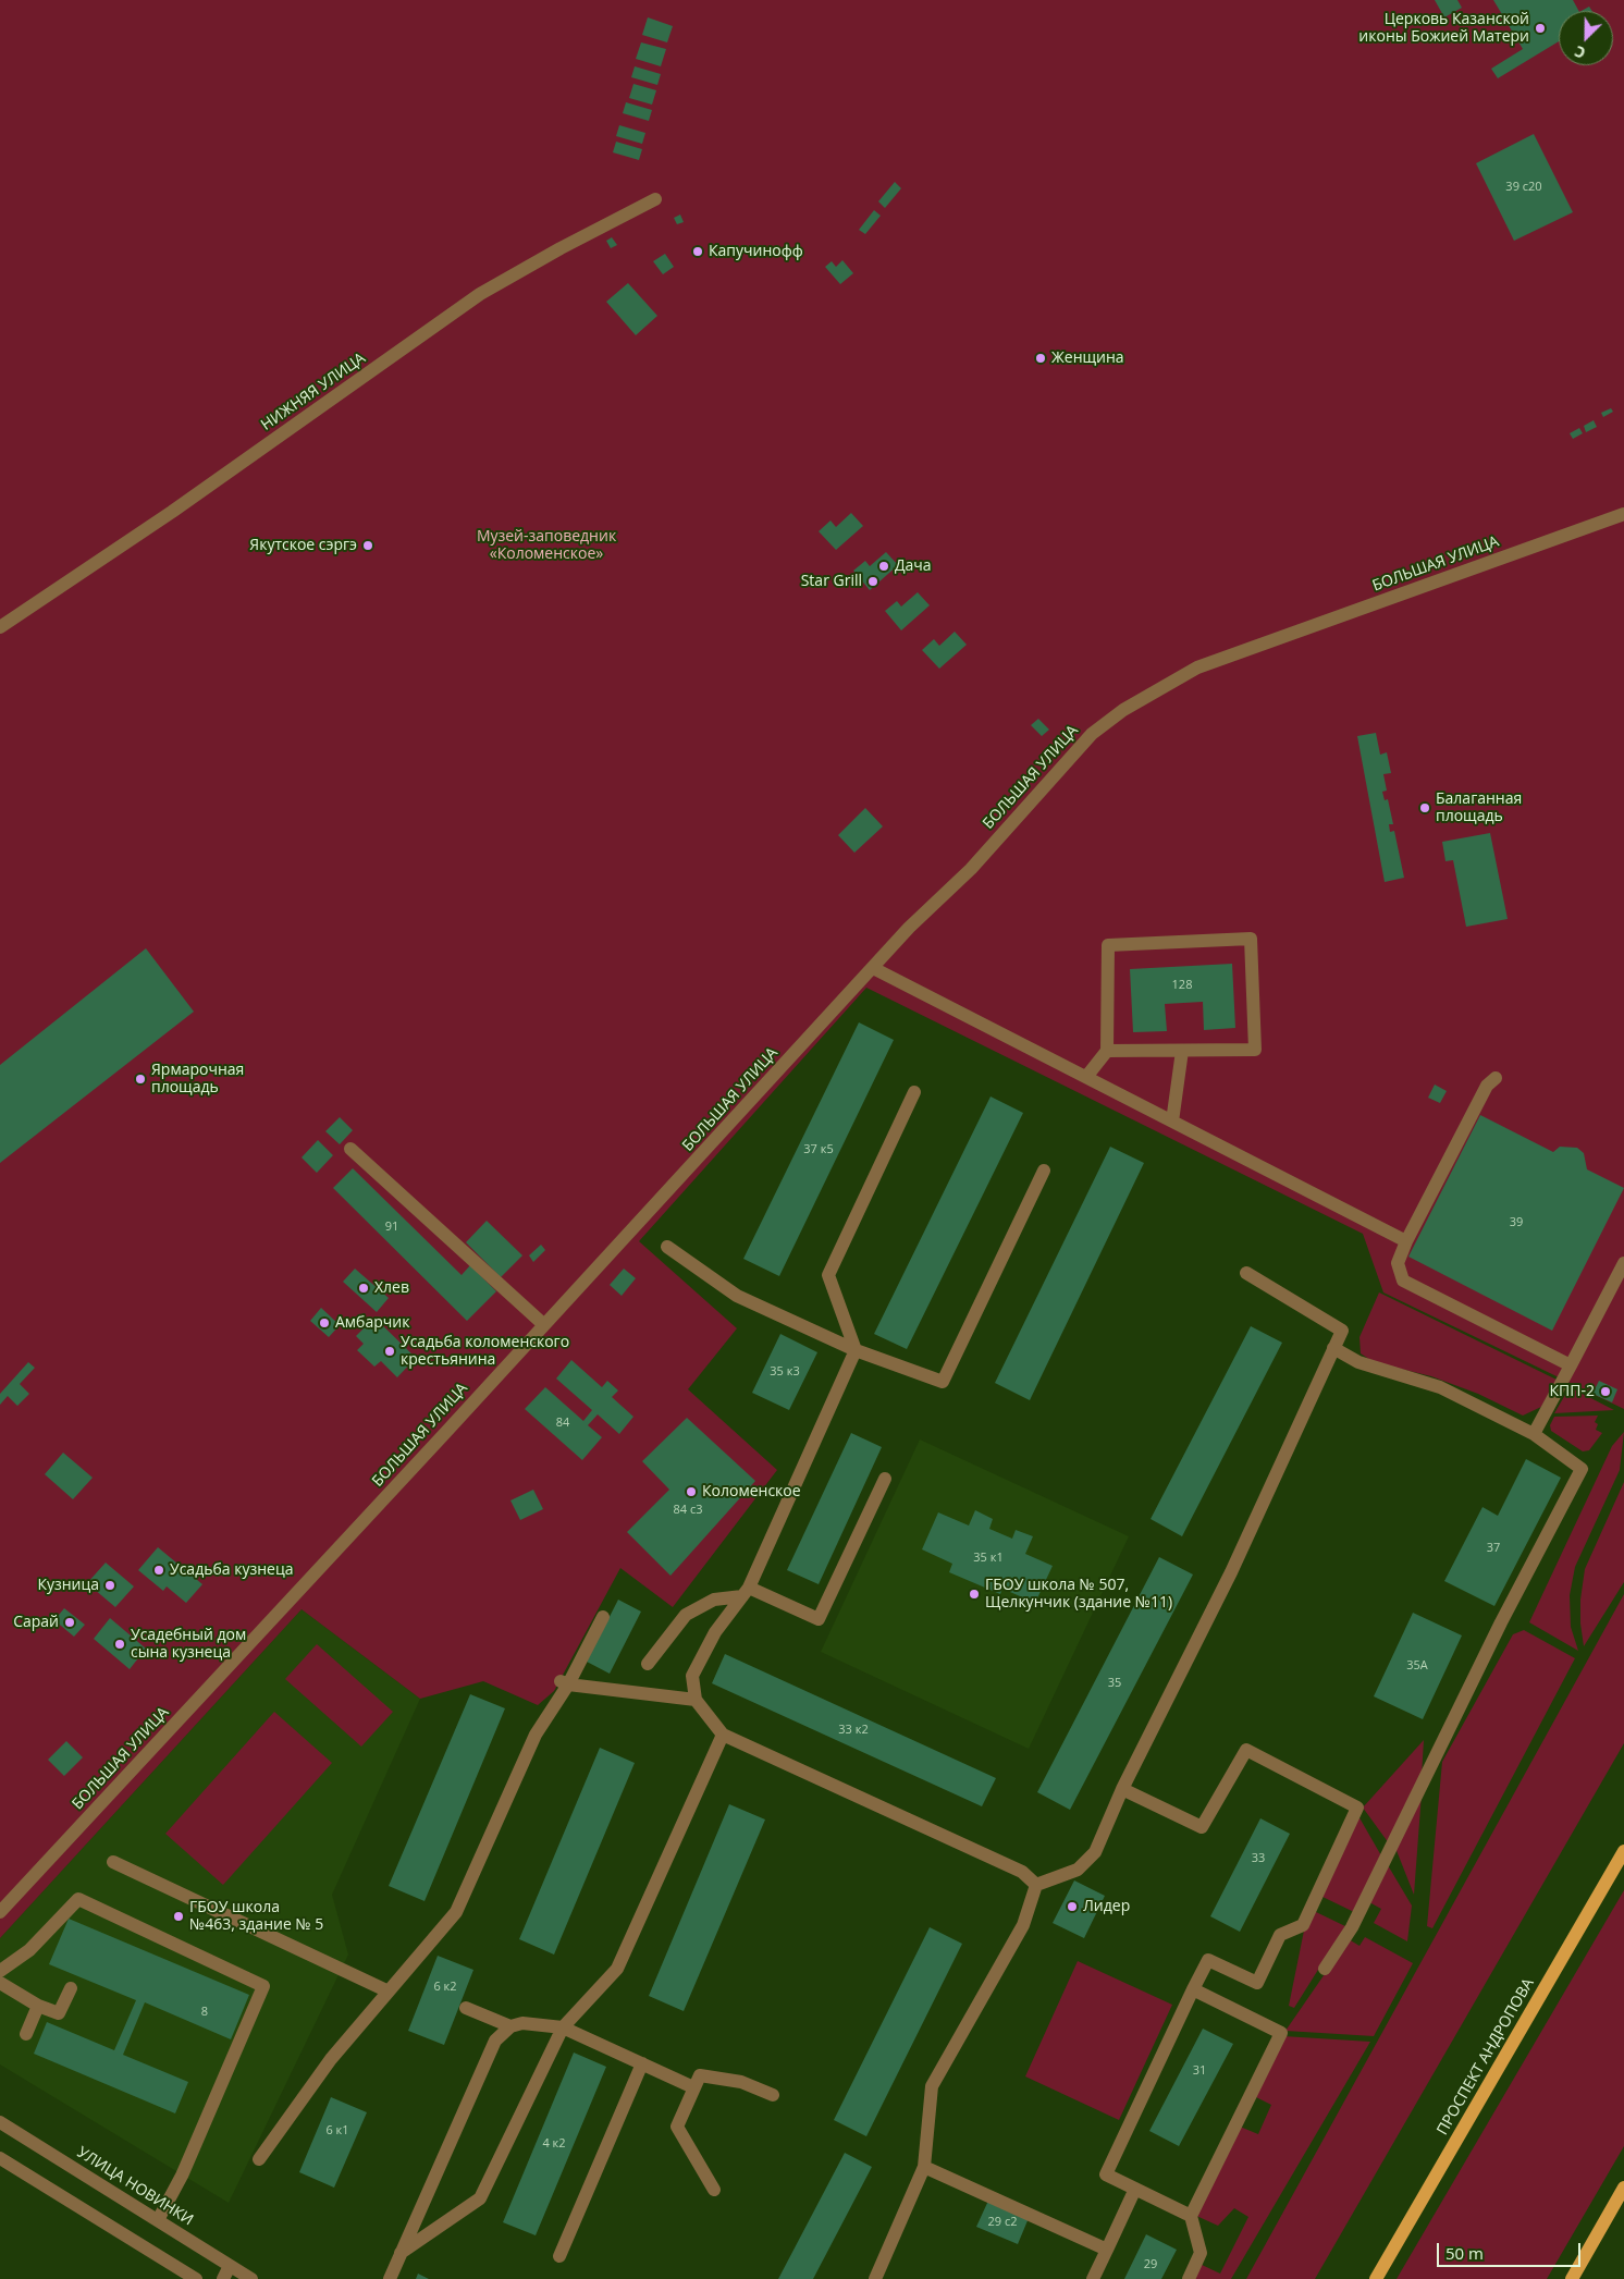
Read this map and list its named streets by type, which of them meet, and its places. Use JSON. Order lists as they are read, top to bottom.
{
  "streets": {
    "main road": ["ПРОСПЕКТ АНДРОПОВА"],
    "street": ["НИЖНЯЯ УЛИЦА", "БОЛЬШАЯ УЛИЦА", "УЛИЦА НОВИНКИ"]
  },
  "parks": ["Музей-заповедник «Коломенское»"],
  "places": [
    "Церковь Казанской иконы Божией Матери",
    "Капучинофф",
    "Женщина",
    "Якутское сэргэ",
    "Дача",
    "Star Grill",
    "Балаганная площадь",
    "Ярмарочная площадь",
    "Хлев",
    "Амбарчик",
    "Усадьба коломенского крестьянина",
    "КПП-2",
    "Коломенское",
    "Усадьба кузнеца",
    "Кузница",
    "ГБОУ школа № 507, Щелкунчик (здание №11)",
    "Сарай",
    "Усадебный дом сына кузнеца",
    "Лидер",
    "ГБОУ школа №463, здание № 5"
  ],
  "house_numbers": [
    "39 с20",
    "128",
    "37 к5",
    "39",
    "91",
    "35 к3",
    "84",
    "84 с3",
    "37",
    "35 к1",
    "35А",
    "35",
    "33 к2",
    "33",
    "6 к2",
    "8",
    "31",
    "6 к1",
    "4 к2",
    "29 с2",
    "29"
  ],
  "scale_bar": "50 m",
  "north": "bottom left"
}
